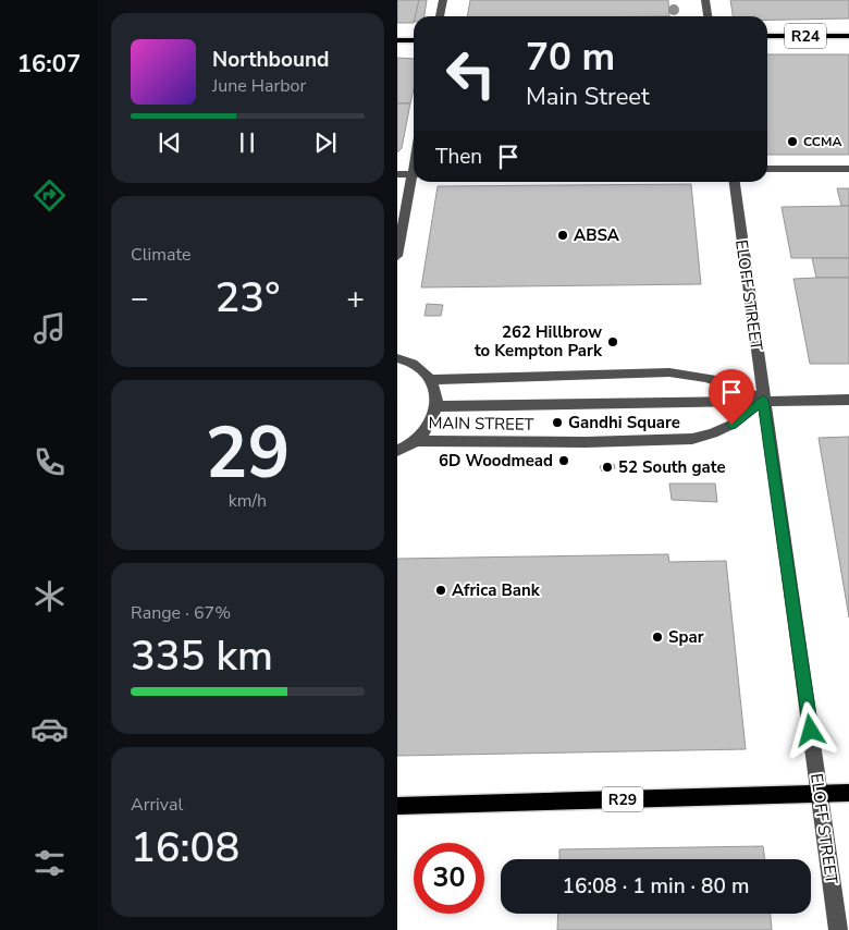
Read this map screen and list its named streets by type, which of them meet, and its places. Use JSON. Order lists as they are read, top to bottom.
{
  "streets": {
    "main road": ["R24", "R29"],
    "street": ["ELOFF STREET", "MAIN STREET"]
  },
  "crossings": [
    ["ELOFF STREET", "MAIN STREET"],
    ["ELOFF STREET", "R29"]
  ],
  "places": [
    "CCMA",
    "ABSA",
    "262 Hillbrow to Kempton Park",
    "Gandhi Square",
    "6D Woodmead",
    "52 South gate",
    "Africa Bank",
    "Spar"
  ],
  "page": {
    "tabs": "16:07",
    "turn": ["70 m", "Main Street"],
    "song": ["Northbound", "June Harbor"],
    "then": "Then",
    "tile": [
      "Climate",
      ["29", "km/h"],
      ["Range · 67%", "335 km"],
      ["Arrival", "16:08"]
    ],
    "heat": ["−", "23°", "+"],
    "limit": "30",
    "trip": "16:08 · 1 min · 80 m"
  }
}
